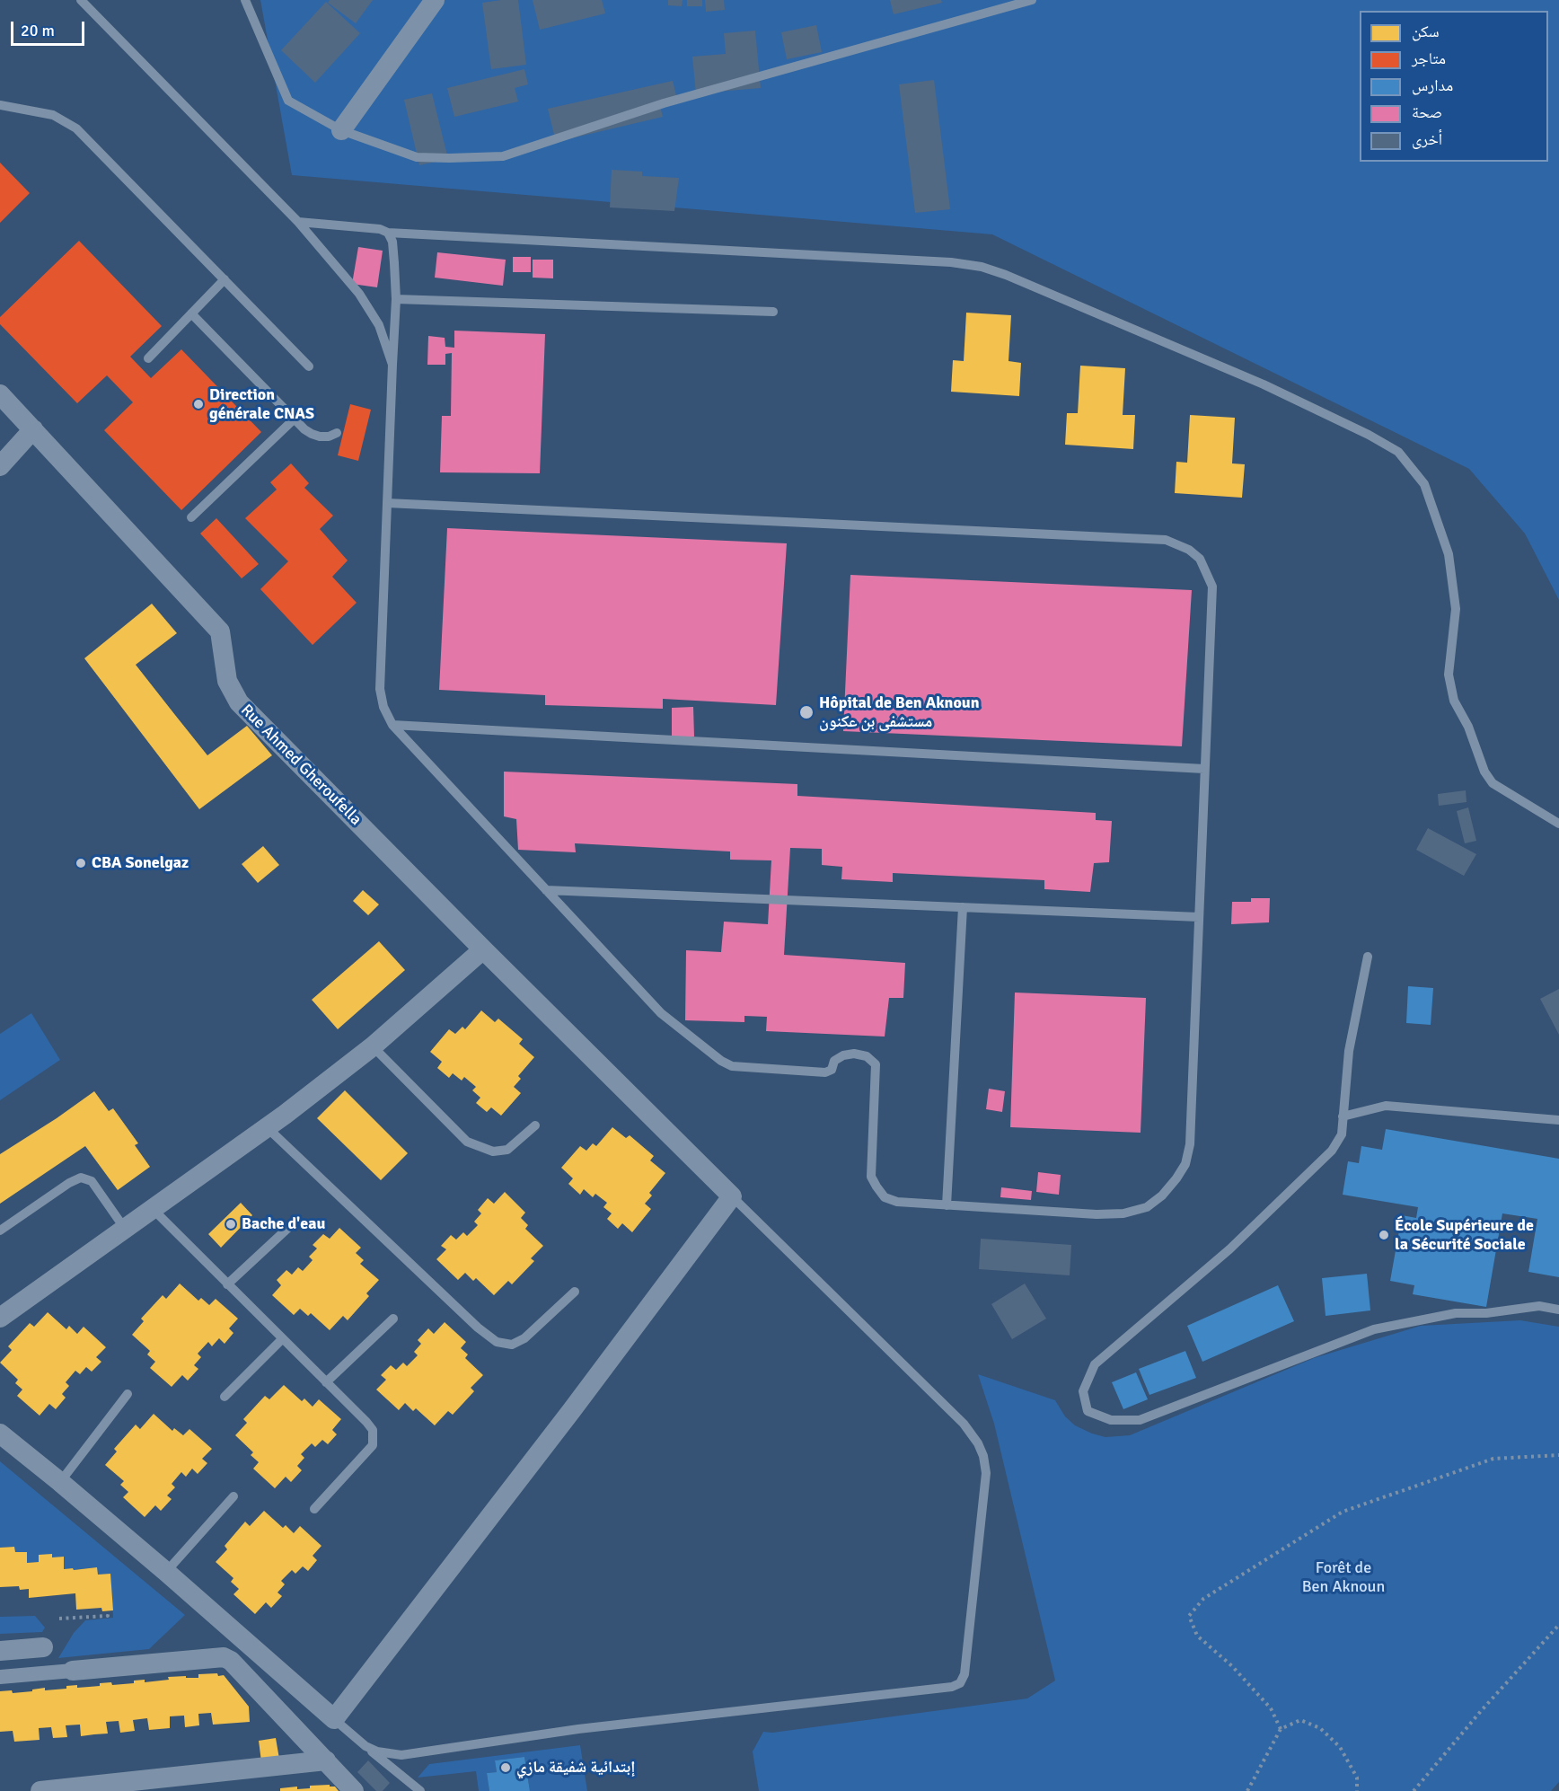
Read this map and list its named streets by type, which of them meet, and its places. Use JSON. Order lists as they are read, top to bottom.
{
  "streets": {
    "street": ["Rue Ahmed Gheroufella"]
  },
  "parks": ["Forêt de Ben Aknoun"],
  "places": [
    "Direction générale CNAS",
    "Hôpital de Ben Aknoun مستشفى بن عكنون",
    "CBA Sonelgaz",
    "Bache d'eau",
    "École Supérieure de la Sécurité Sociale",
    "إبتدائية شفيقة مازي"
  ],
  "legend": [
    "سكن",
    "متاجر",
    "مدارس",
    "صحة",
    "أخرى"
  ],
  "scale_bar": "20 m"
}
